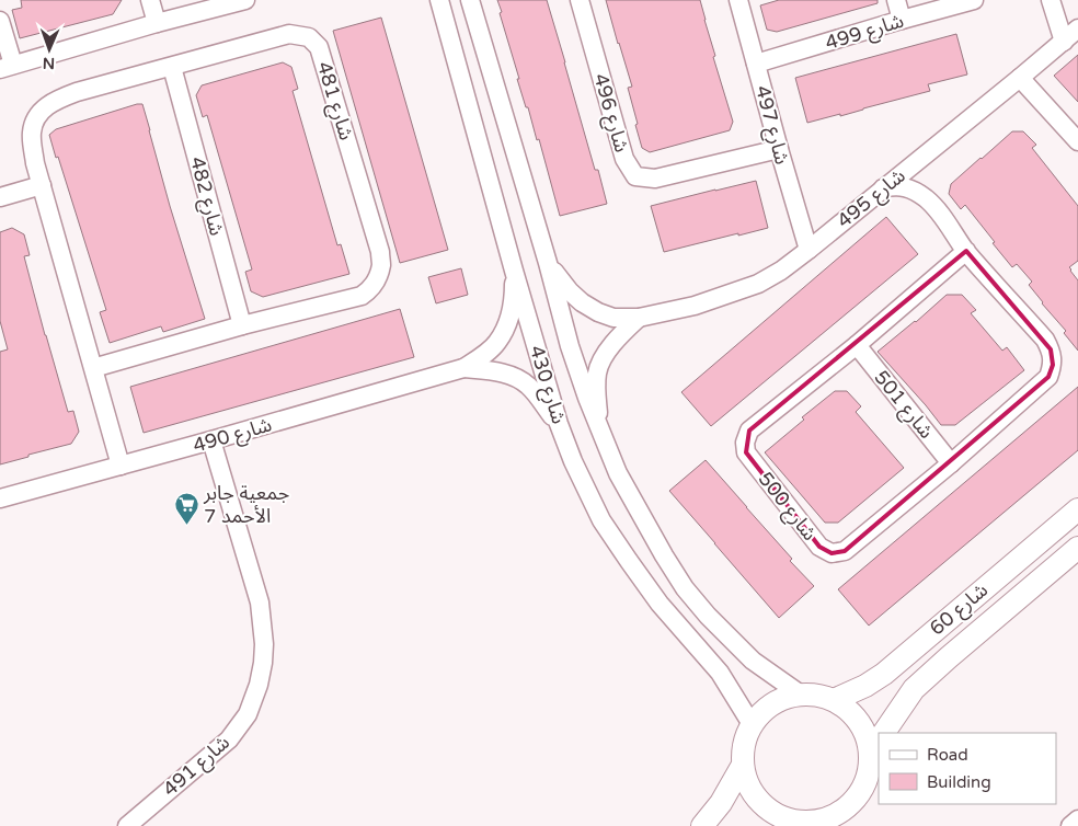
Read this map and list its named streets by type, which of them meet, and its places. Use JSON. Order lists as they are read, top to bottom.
{
  "streets": {
    "main road": ["شارع 60"],
    "street": [
      "شارع 499",
      "شارع 481",
      "شارع 496",
      "شارع 497",
      "شارع 482",
      "شارع 495",
      "شارع 430",
      "شارع 501",
      "شارع 490",
      "شارع 500",
      "شارع 491"
    ]
  },
  "crossings": [
    ["شارع 499", "شارع 497"],
    ["شارع 481", "شارع 482"],
    ["شارع 481", "شارع 490"],
    ["شارع 496", "شارع 497"],
    ["شارع 497", "شارع 495"],
    ["شارع 495", "شارع 430"],
    ["شارع 495", "شارع 500"],
    ["شارع 430", "شارع 490"],
    ["شارع 430", "شارع 60"],
    ["شارع 501", "شارع 500"],
    ["شارع 490", "شارع 491"]
  ],
  "places": {
    "supermarket": ["جمعية جابر الأحمد 7"]
  },
  "legend": ["Road", "Building"],
  "north": "bottom"
}
